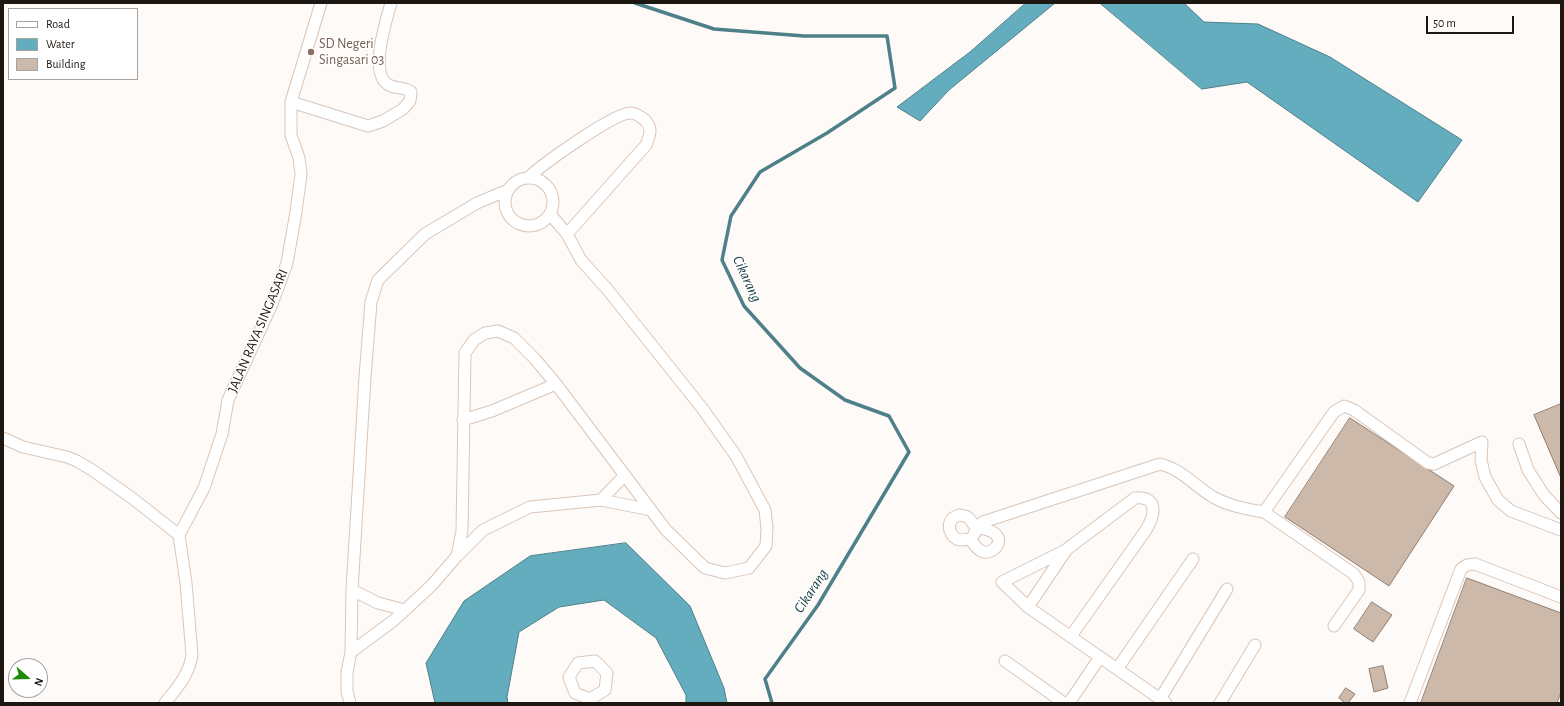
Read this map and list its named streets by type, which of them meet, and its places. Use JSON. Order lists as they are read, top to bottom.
{
  "streets": {
    "street": ["JALAN RAYA SINGASARI"]
  },
  "water": ["Cikarang"],
  "places": ["SD Negeri Singasari 03"],
  "legend": ["Road", "Water", "Building"],
  "scale_bar": "50 m",
  "north": "right"
}
